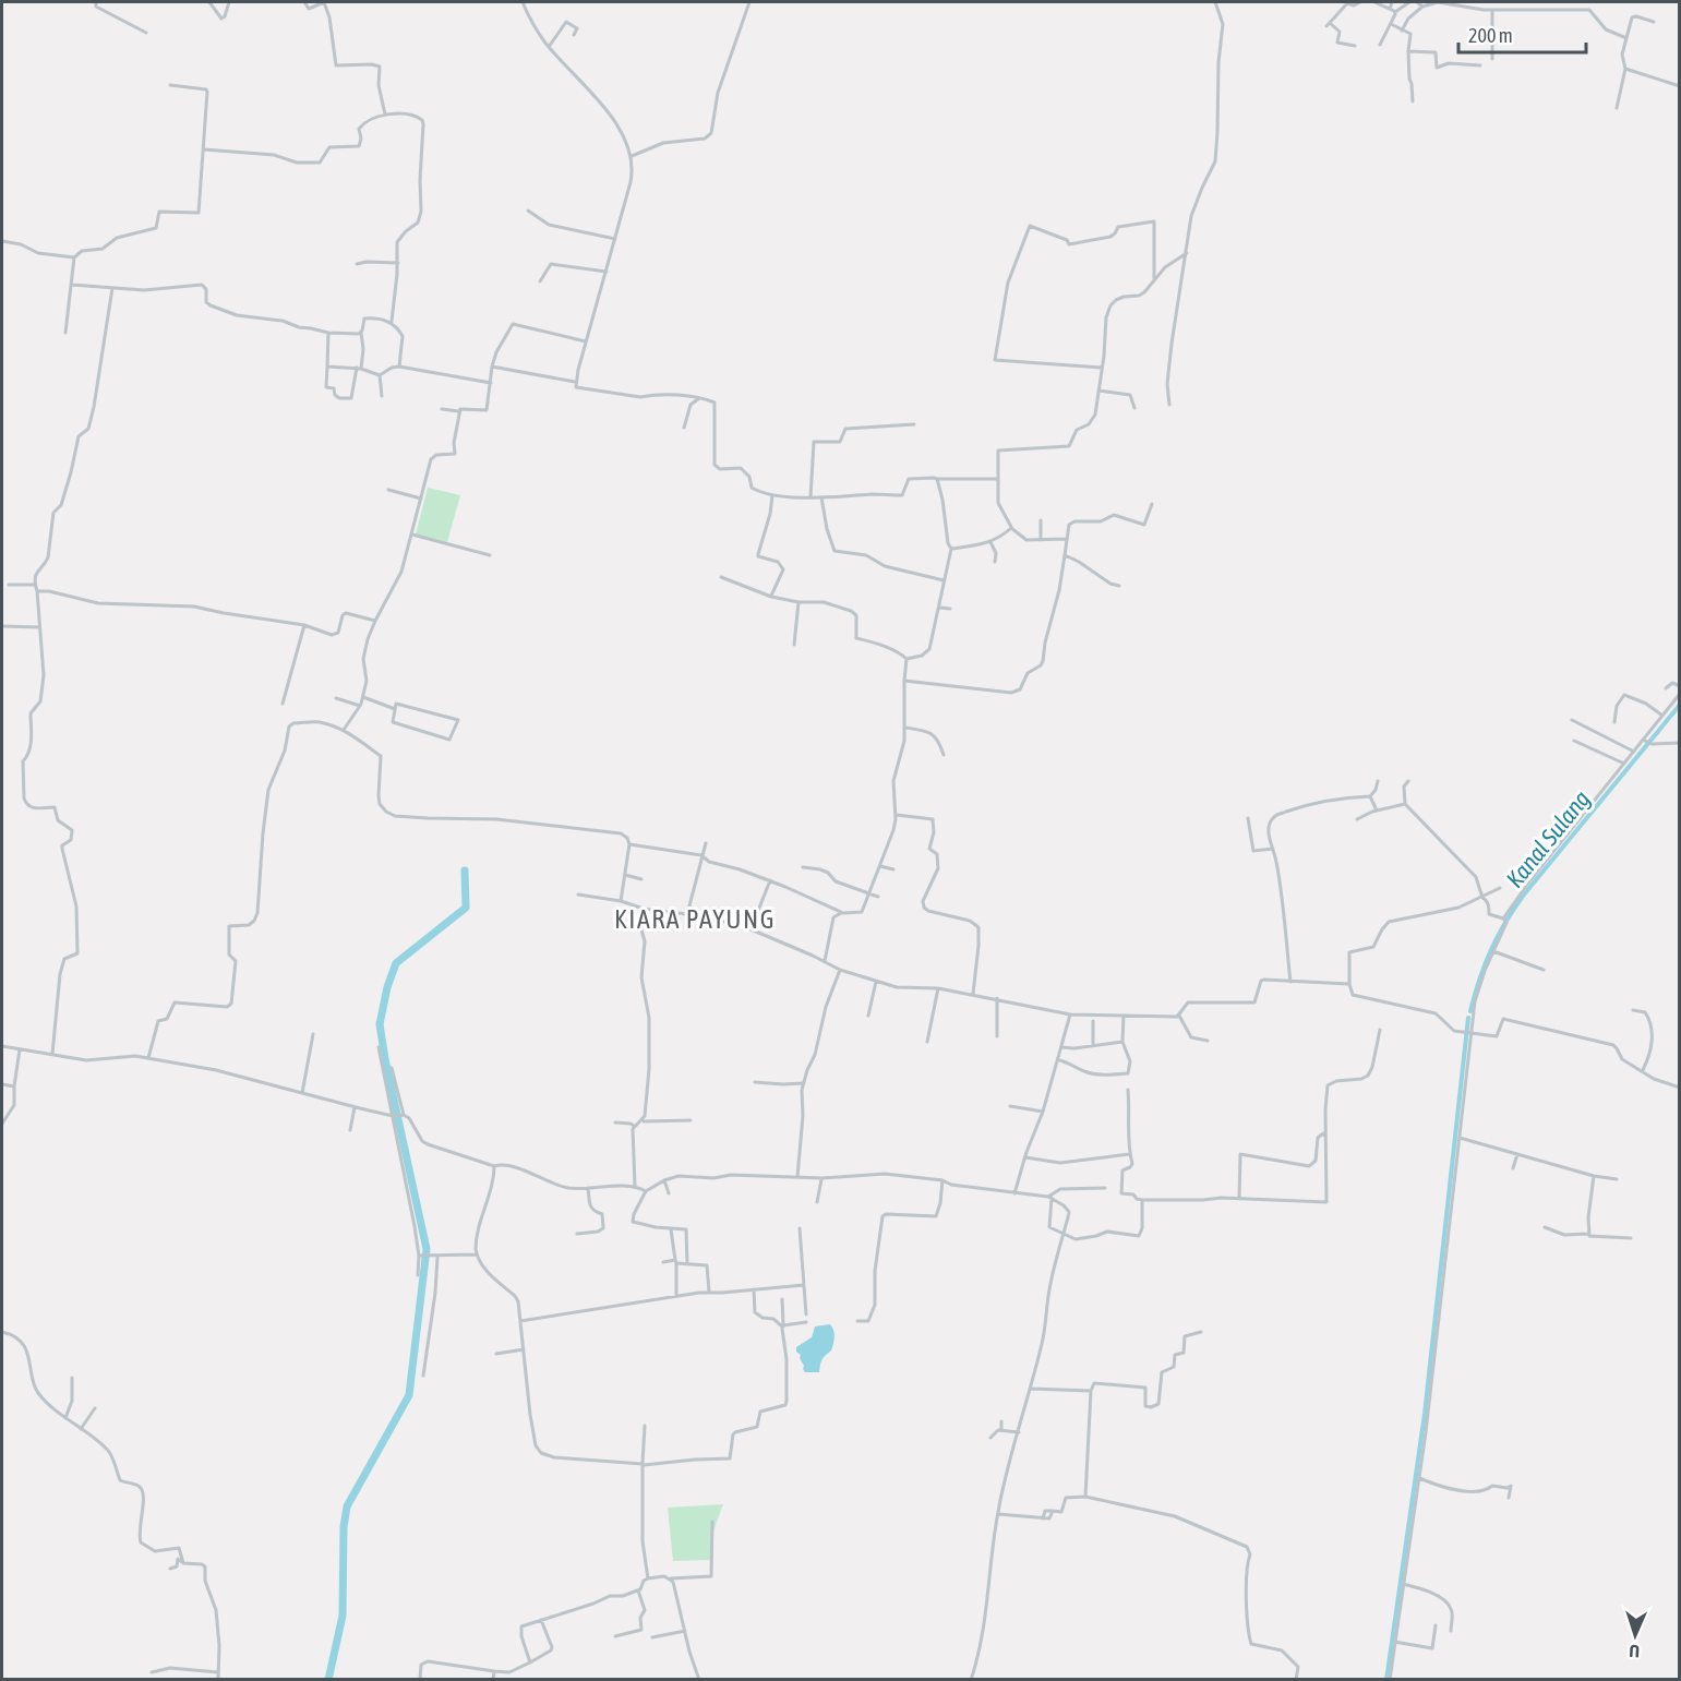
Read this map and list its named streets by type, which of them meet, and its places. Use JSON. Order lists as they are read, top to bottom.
{
  "districts": ["KIARA PAYUNG"],
  "water": ["Kanal Sulang"],
  "scale_bar": "200 m",
  "north": "bottom"
}
